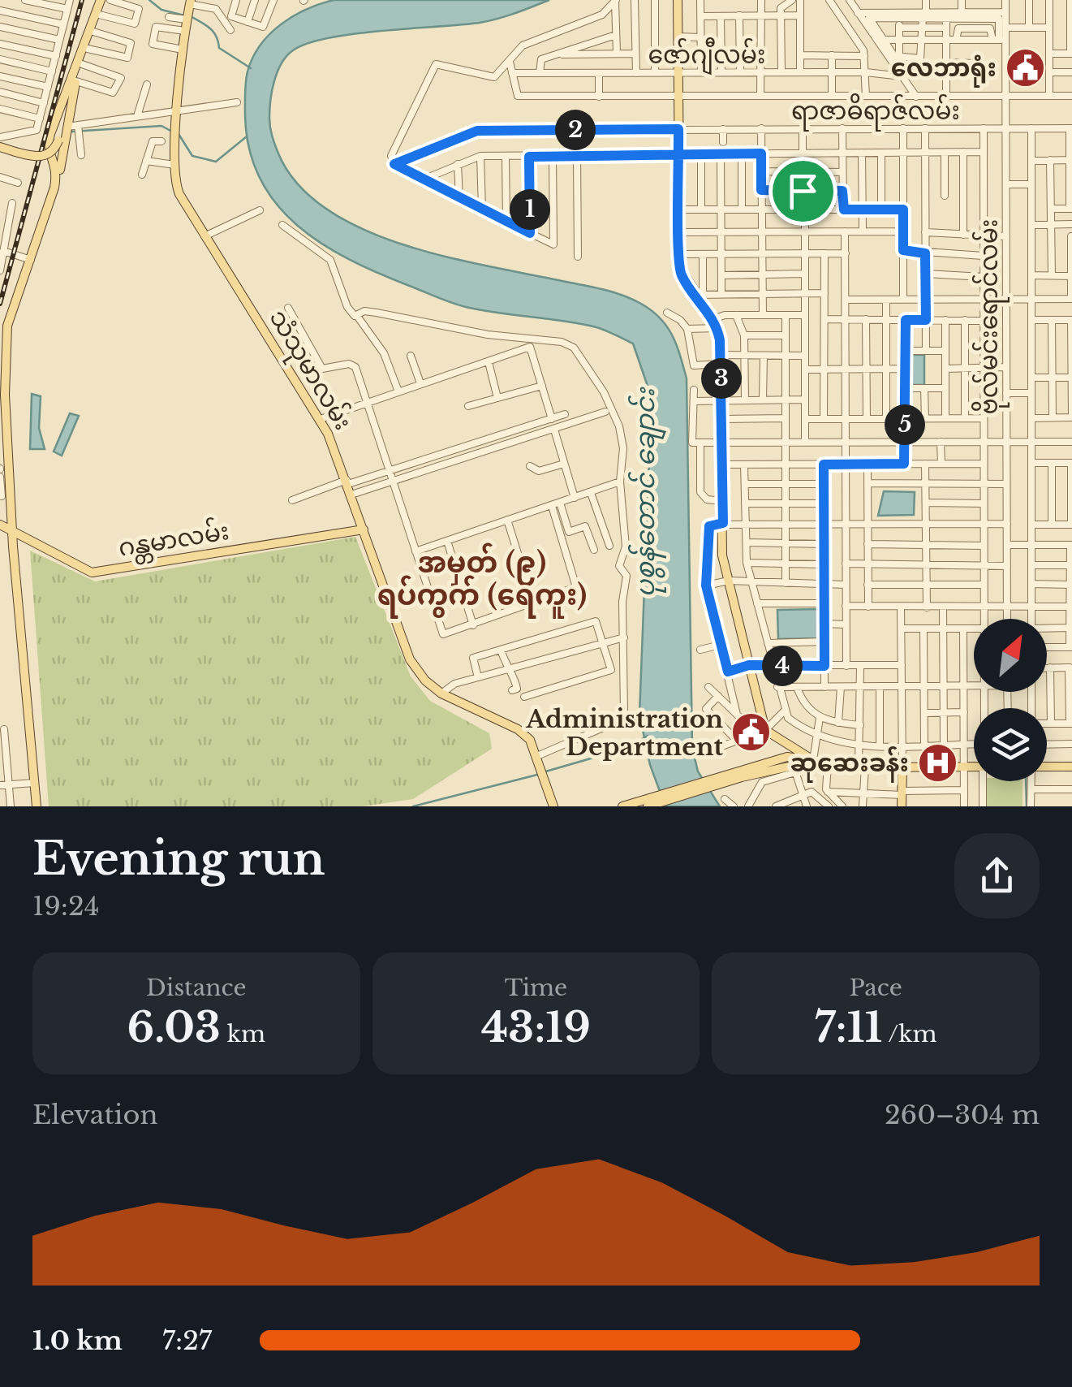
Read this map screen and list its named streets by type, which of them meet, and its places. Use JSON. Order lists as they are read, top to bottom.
{
  "streets": {
    "main road": ["သံသုမာလမ်း", "ဂန္တမာလမ်း"],
    "street": ["ဇော်ဂျီလမ်း", "ရာဇာဓိရာဇ်လမ်း", "ဗိုလ်မင်းရောင်လမ်း"]
  },
  "crossings": [
    ["ရာဇာဓိရာဇ်လမ်း", "ဗိုလ်မင်းရောင်လမ်း"],
    ["သံသုမာလမ်း", "ဂန္တမာလမ်း"]
  ],
  "districts": ["အမှတ် (၉) ရပ်ကွက် (ရေကူး)"],
  "water": ["ပုစွန်တောင် ချောင်း"],
  "places": {
    "public building": ["လေဘာရုံး", "Administration Department"],
    "hospital": ["ဆုဆေးခန်း"]
  },
  "north": "top right",
  "page": {
    "pins": [
      "2",
      "1",
      "3",
      "5",
      "4"
    ],
    "heading": ["Evening run", "19:24"],
    "stats": [
      ["Distance", "6.03 km"],
      ["Time", "43:19"],
      ["Pace", "7:11 /km"]
    ],
    "chart": ["Elevation", "260–304 m"],
    "list": [
      {
        "name": "1.0 km",
        "note": "7:27"
      }
    ]
  }
}
